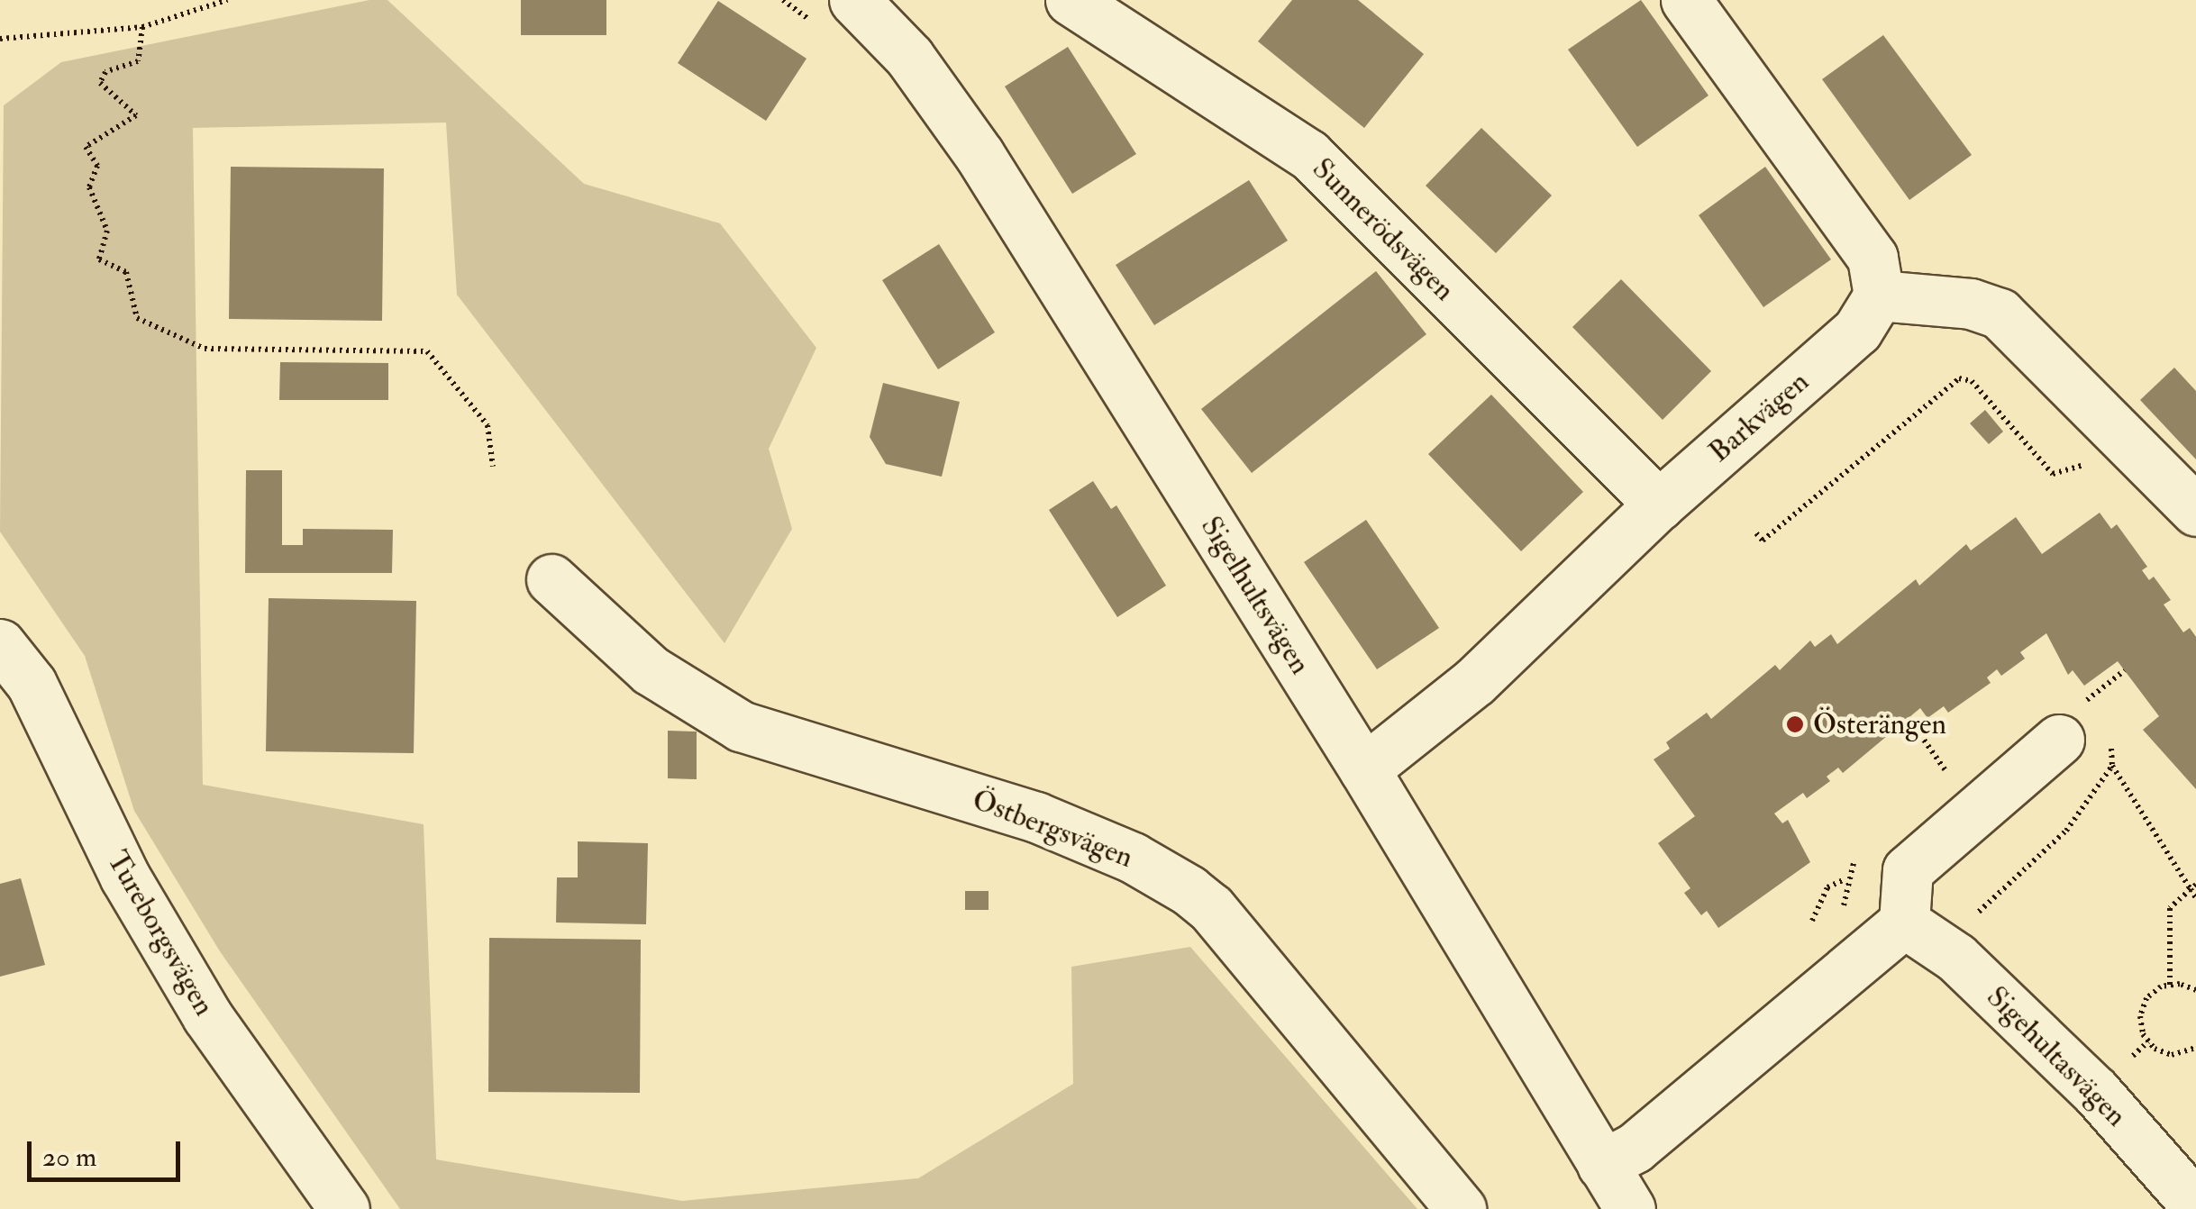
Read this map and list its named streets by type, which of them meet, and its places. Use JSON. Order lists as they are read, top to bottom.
{
  "streets": {
    "street": [
      "Sunnerödsvägen",
      "Barkvägen",
      "Sigelhultsvägen",
      "Östbergsvägen",
      "Tureborgsvägen",
      "Sigehultasvägen"
    ]
  },
  "crossings": [
    ["Sunnerödsvägen", "Barkvägen"],
    ["Barkvägen", "Sigelhultsvägen"]
  ],
  "places": ["Österängen"],
  "scale_bar": "20 m"
}
